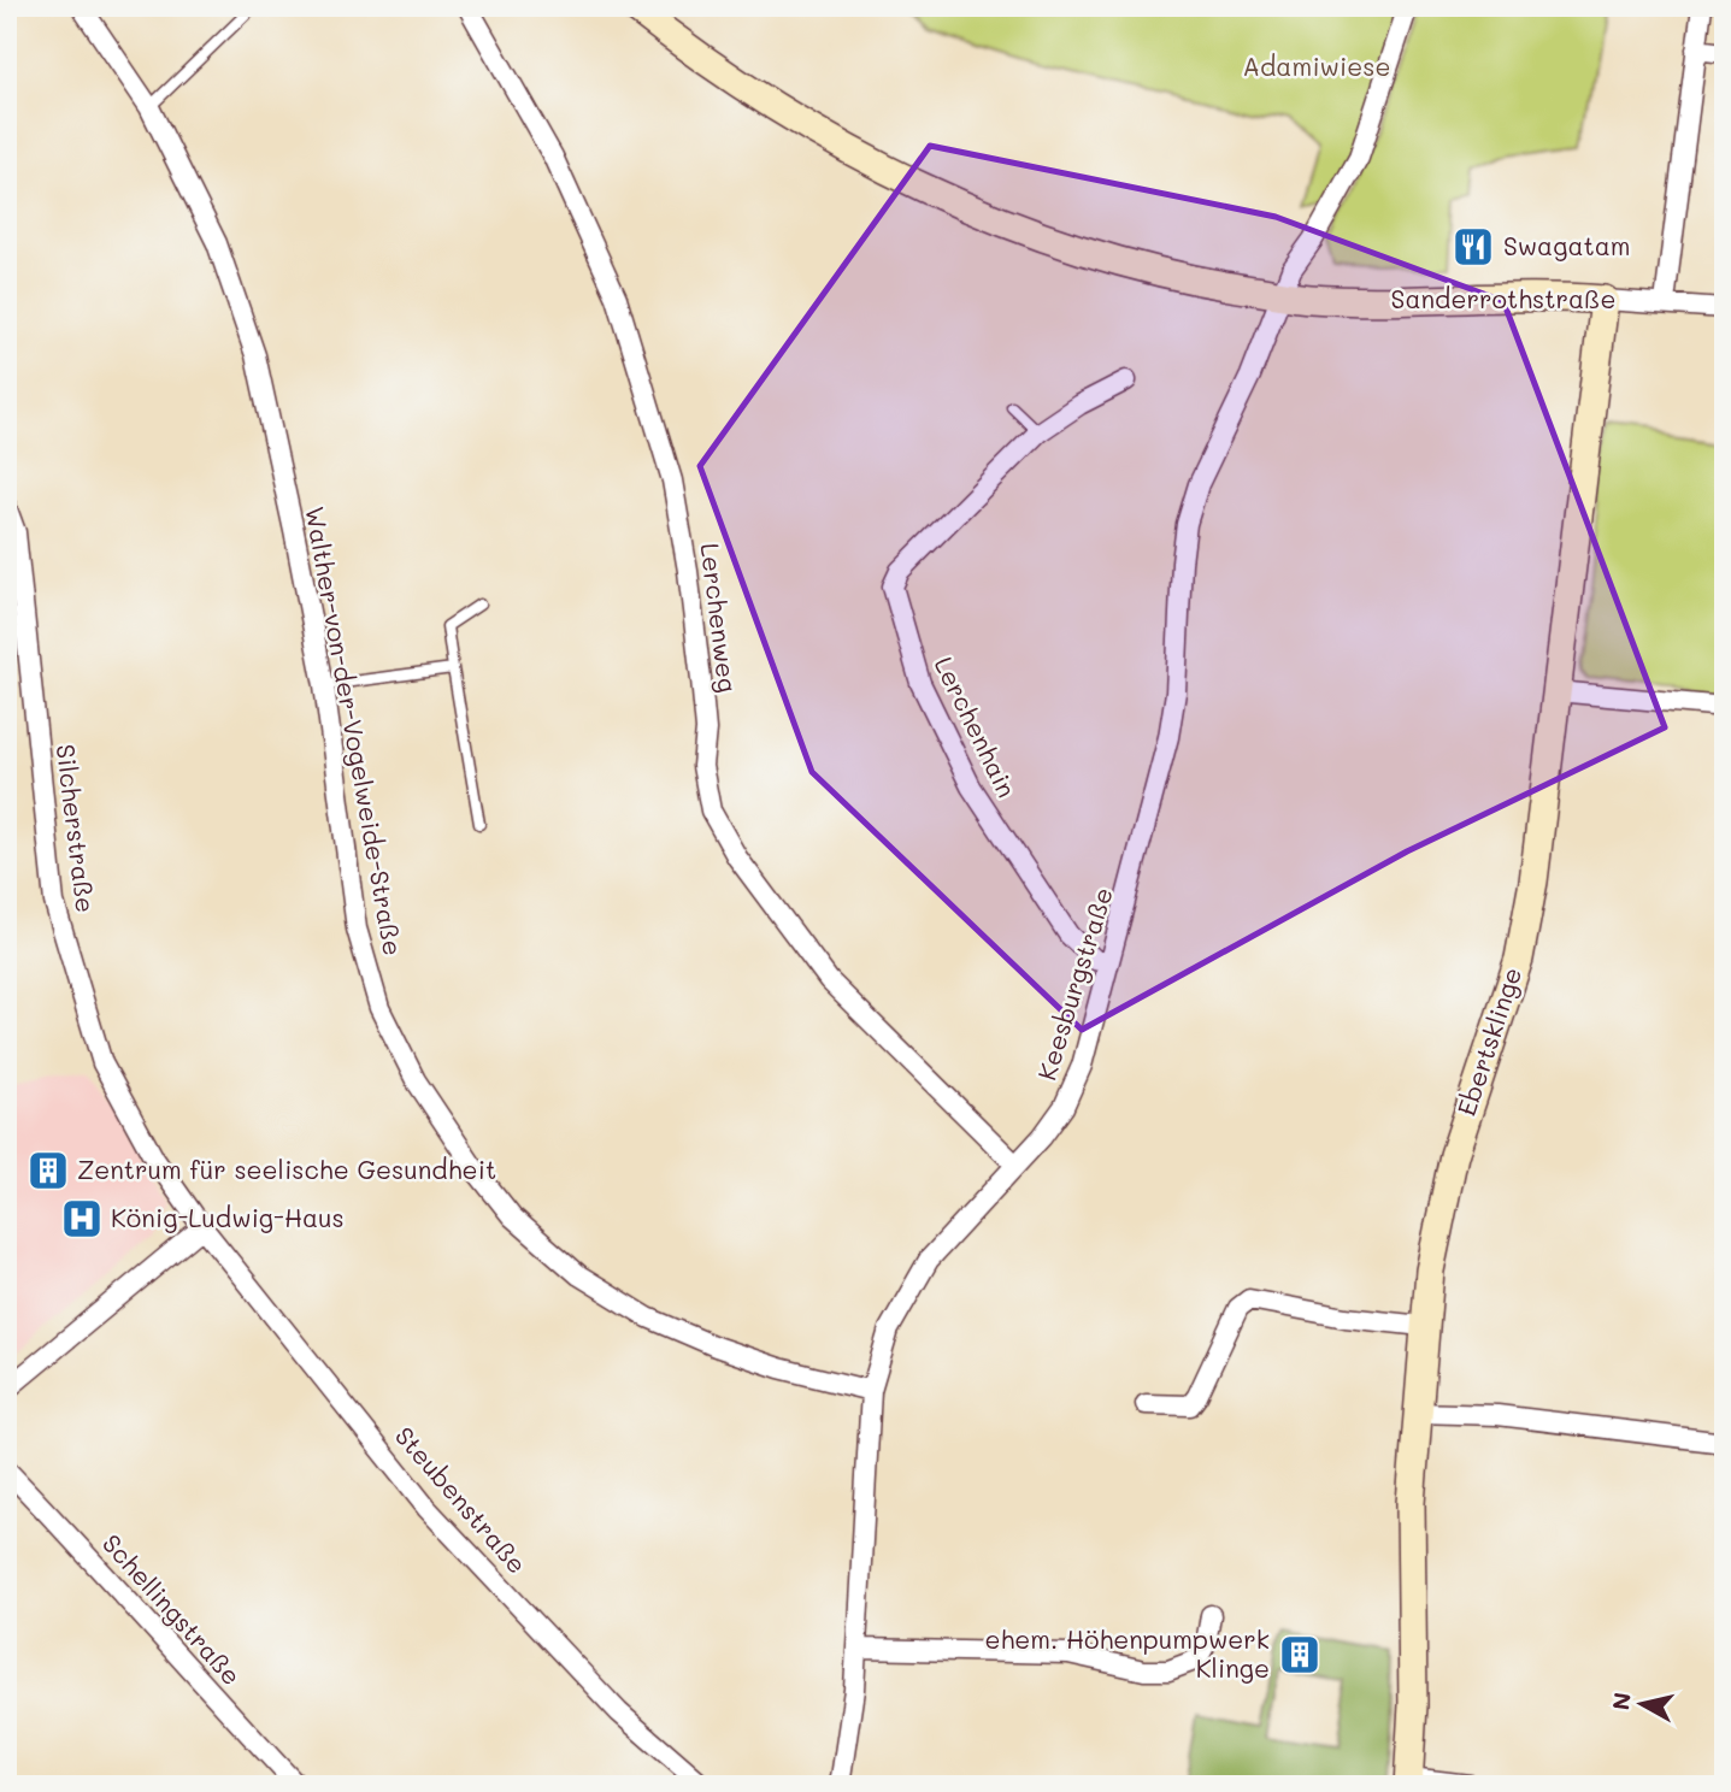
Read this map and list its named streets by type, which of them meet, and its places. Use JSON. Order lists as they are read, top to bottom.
{
  "streets": {
    "street": [
      "Sanderrothstraße",
      "Lerchenweg",
      "Lerchenhain",
      "Walther-von-der-Vogelweide-Straße",
      "Silcherstraße",
      "Keesburgstraße",
      "Ebertsklinge",
      "Steubenstraße",
      "Schellingstraße"
    ]
  },
  "crossings": [
    ["Sanderrothstraße", "Keesburgstraße"],
    ["Sanderrothstraße", "Ebertsklinge"],
    ["Lerchenweg", "Keesburgstraße"],
    ["Lerchenhain", "Keesburgstraße"],
    ["Walther-von-der-Vogelweide-Straße", "Keesburgstraße"],
    ["Silcherstraße", "Steubenstraße"]
  ],
  "parks": ["Adamiwiese"],
  "places": {
    "restaurant": ["Swagatam"],
    "building": ["Zentrum für seelische Gesundheit", "ehem. Höhenpumpwerk Klinge"],
    "hospital": ["König-Ludwig-Haus"]
  },
  "north": "left"
}
